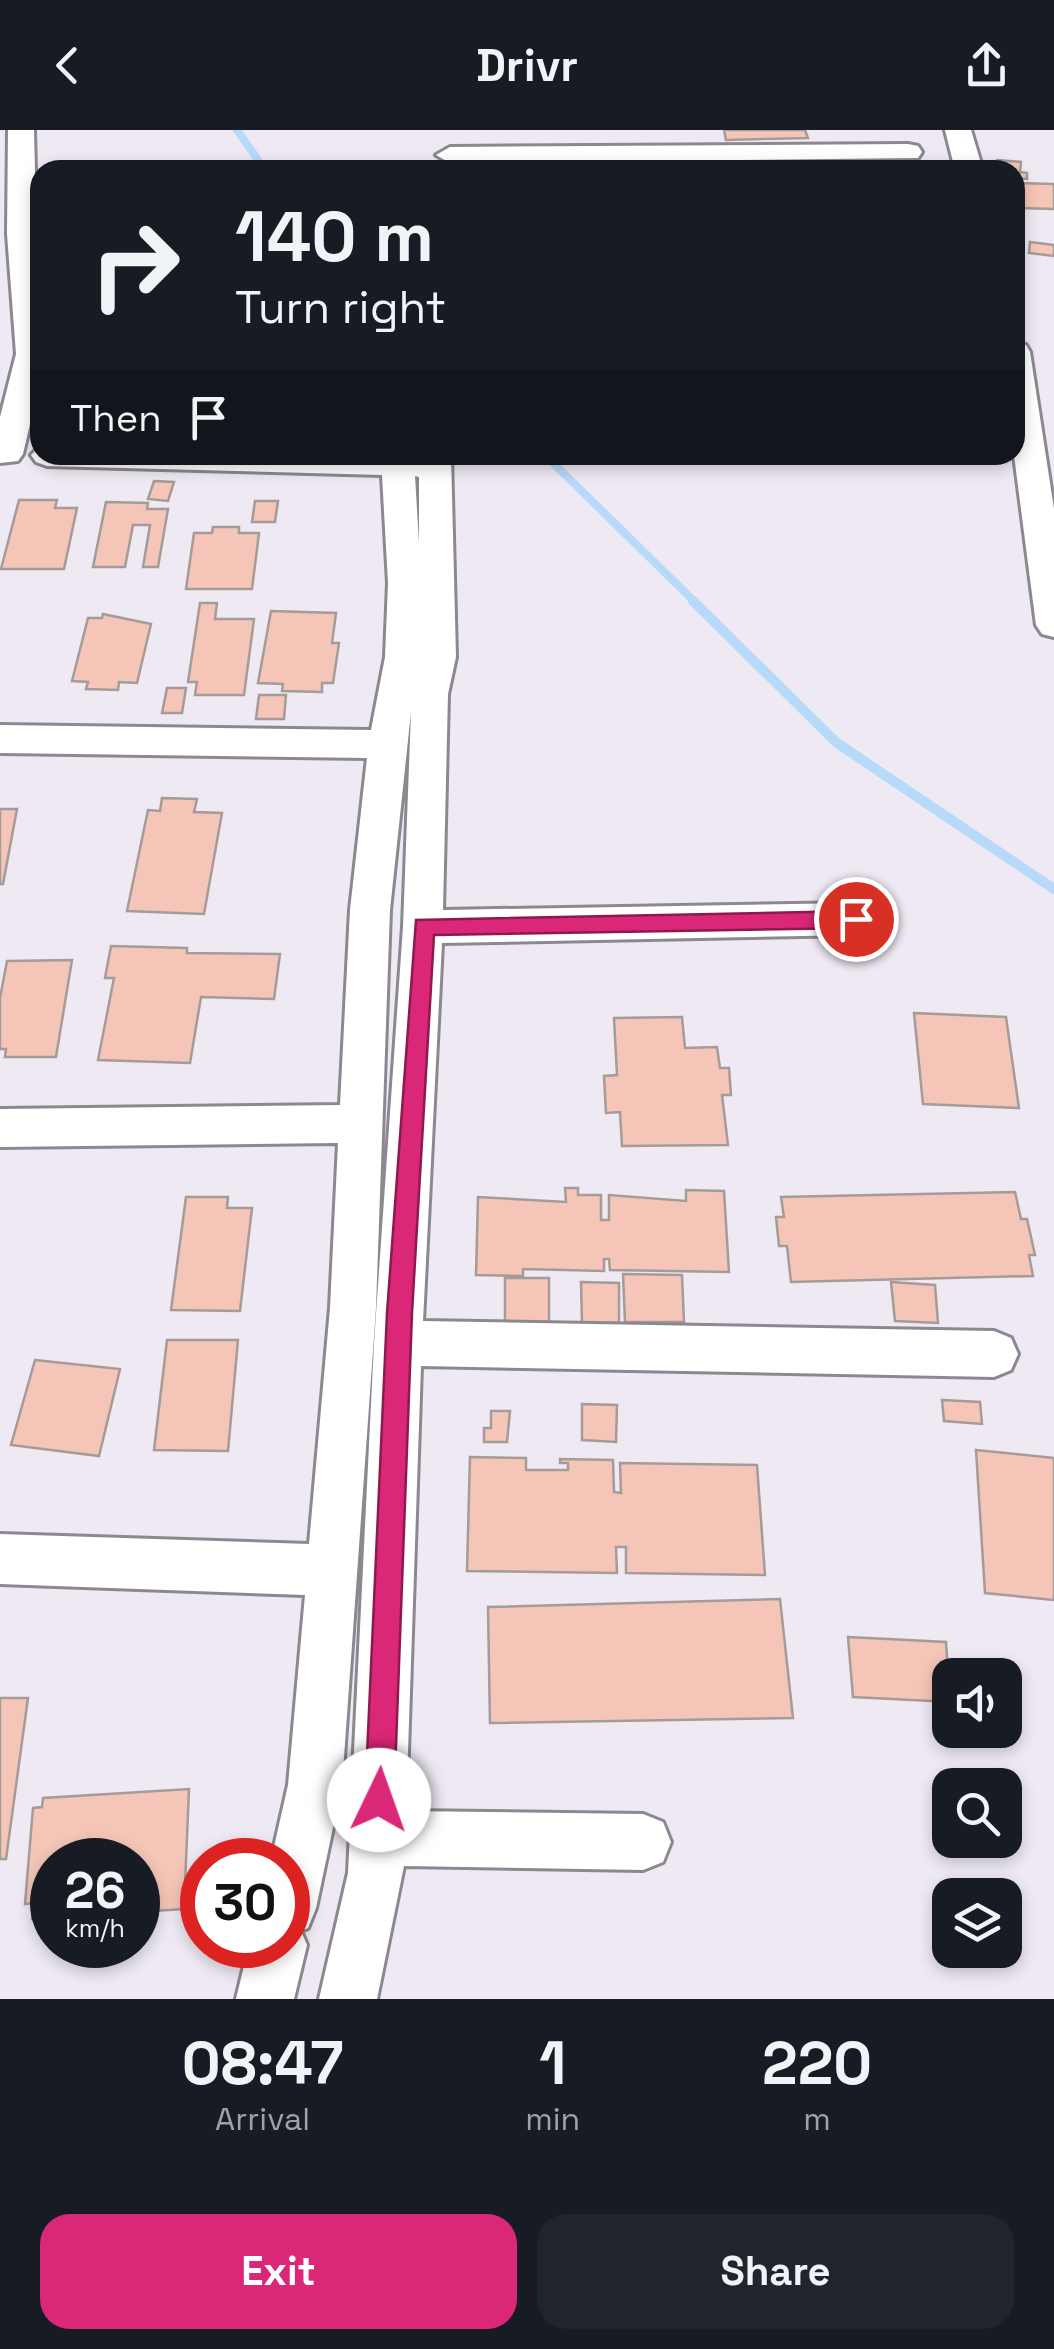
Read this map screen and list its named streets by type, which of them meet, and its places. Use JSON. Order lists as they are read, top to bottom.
{
  "page": {
    "header": "Drivr",
    "turn": ["140 m", "Turn right"],
    "then": "Then",
    "speed": "26 km/h",
    "limit": "30",
    "eta": [
      "08:47",
      "Arrival",
      "1",
      "min",
      "220",
      "m"
    ],
    "buttons": ["Exit", "Share"]
  }
}
